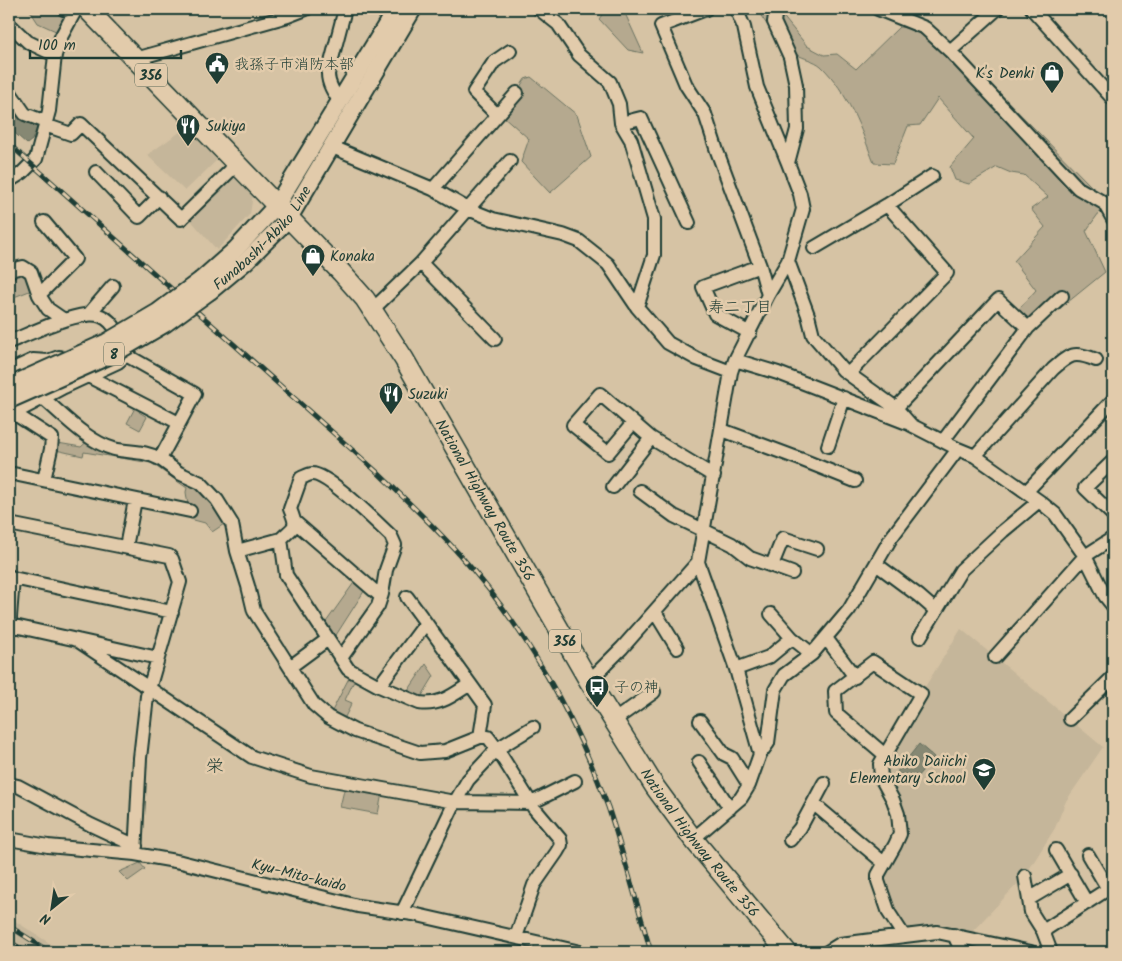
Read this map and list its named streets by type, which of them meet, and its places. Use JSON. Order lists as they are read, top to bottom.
{
  "streets": {
    "highway": ["356", "National Highway Route 356"],
    "main road": ["Funabashi-Abiko Line", "8"],
    "street": ["Kyu-Mito-kaido"]
  },
  "crossings": [
    ["Funabashi-Abiko Line", "National Highway Route 356"]
  ],
  "districts": ["寿二丁目", "栄"],
  "places": {
    "public building": ["我孫子市消防本部"],
    "shop": ["K's Denki", "Konaka"],
    "restaurant": ["Sukiya", "Suzuki"],
    "bus stop": ["子の神"],
    "school or university": ["Abiko Daiichi Elementary School"]
  },
  "scale_bar": "100 m",
  "north": "bottom left"
}
